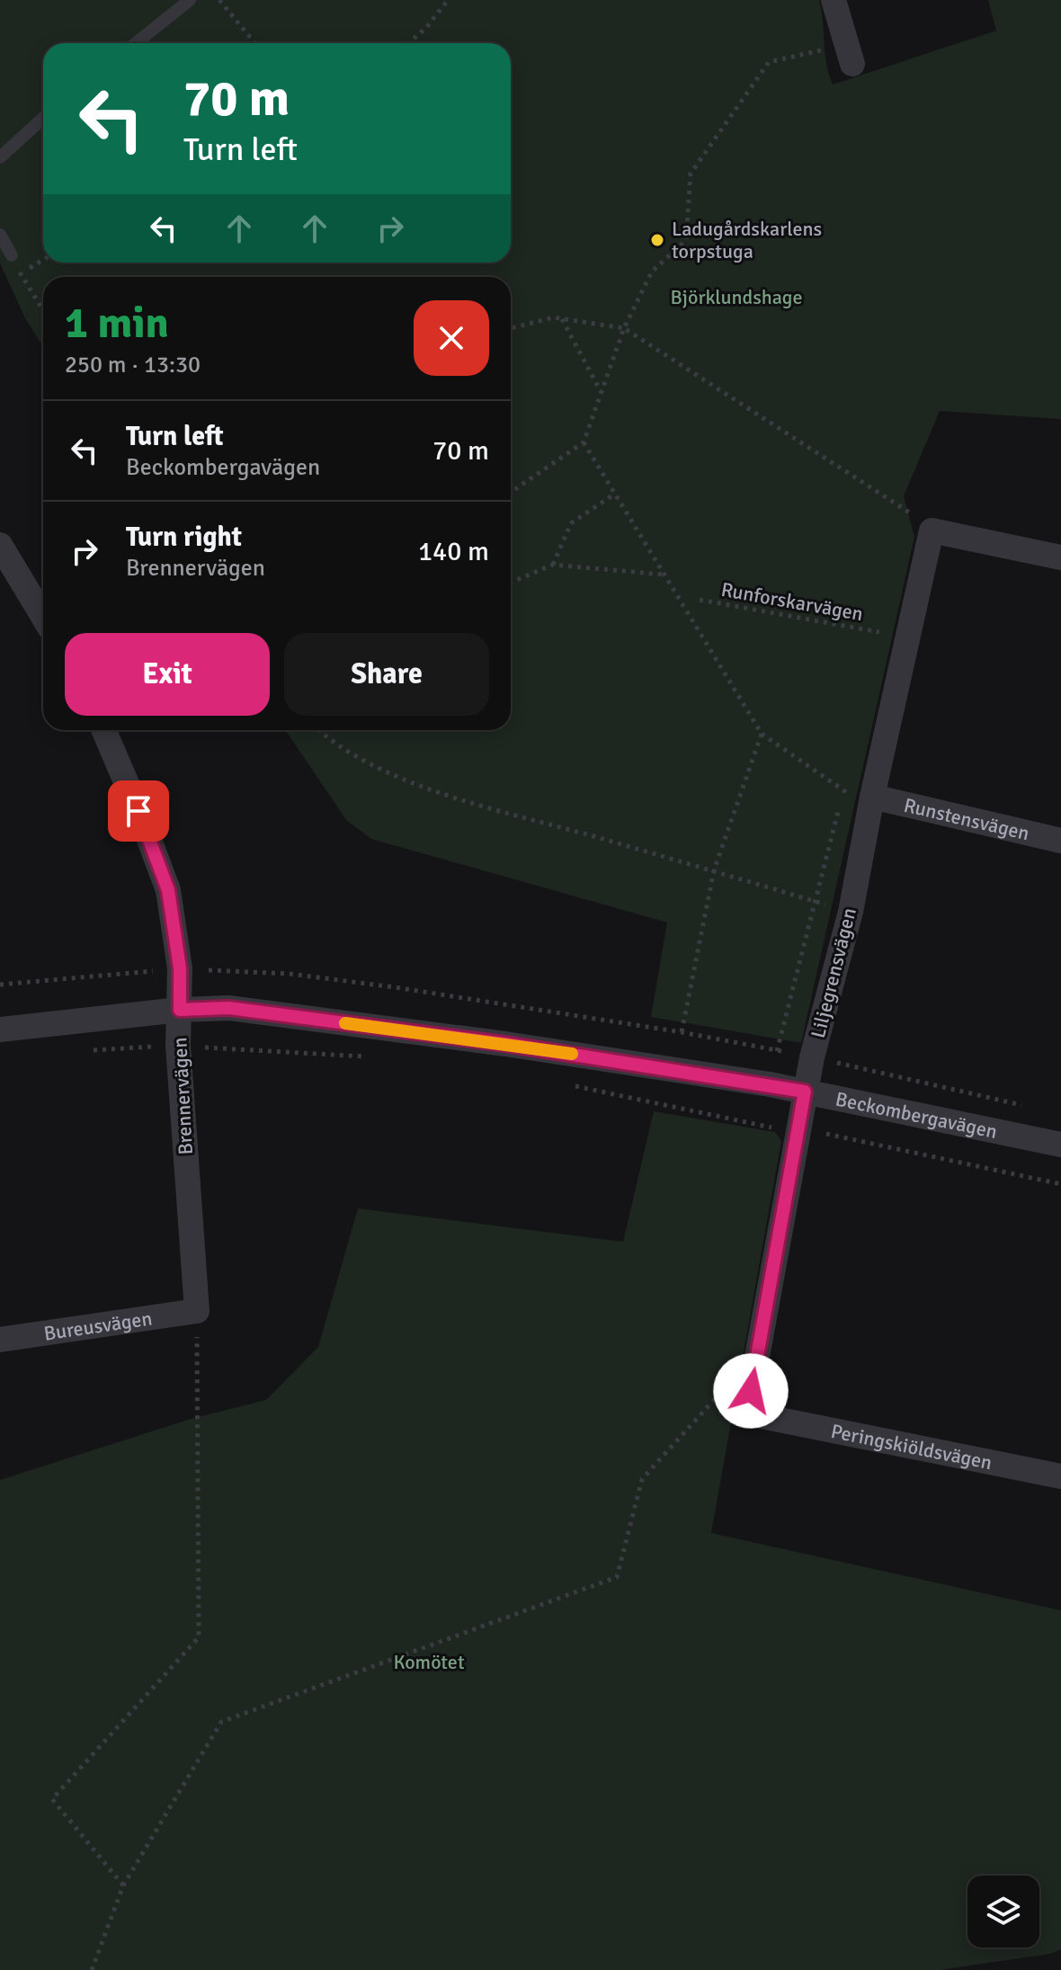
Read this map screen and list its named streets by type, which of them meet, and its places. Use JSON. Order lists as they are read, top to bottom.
{
  "streets": {
    "street": [
      "Runstensvägen",
      "Liljegrensvägen",
      "Brennervägen",
      "Beckombergavägen",
      "Bureusvägen",
      "Peringskiöldsvägen"
    ],
    "path": ["Runforskarvägen"]
  },
  "crossings": [
    ["Runstensvägen", "Liljegrensvägen"],
    ["Liljegrensvägen", "Beckombergavägen"],
    ["Liljegrensvägen", "Peringskiöldsvägen"],
    ["Brennervägen", "Beckombergavägen"],
    ["Brennervägen", "Bureusvägen"]
  ],
  "parks": ["Björklundshage", "Komötet"],
  "places": ["Ladugårdskarlens torpstuga"],
  "page": {
    "turn": ["70 m", "Turn left"],
    "heading": ["1 min", "250 m · 13:30"],
    "list": [
      {
        "name": "Turn left",
        "note": "Beckombergavägen",
        "value": "70 m"
      },
      {
        "name": "Turn right",
        "note": "Brennervägen",
        "value": "140 m"
      }
    ],
    "buttons": ["Exit", "Share"]
  }
}
